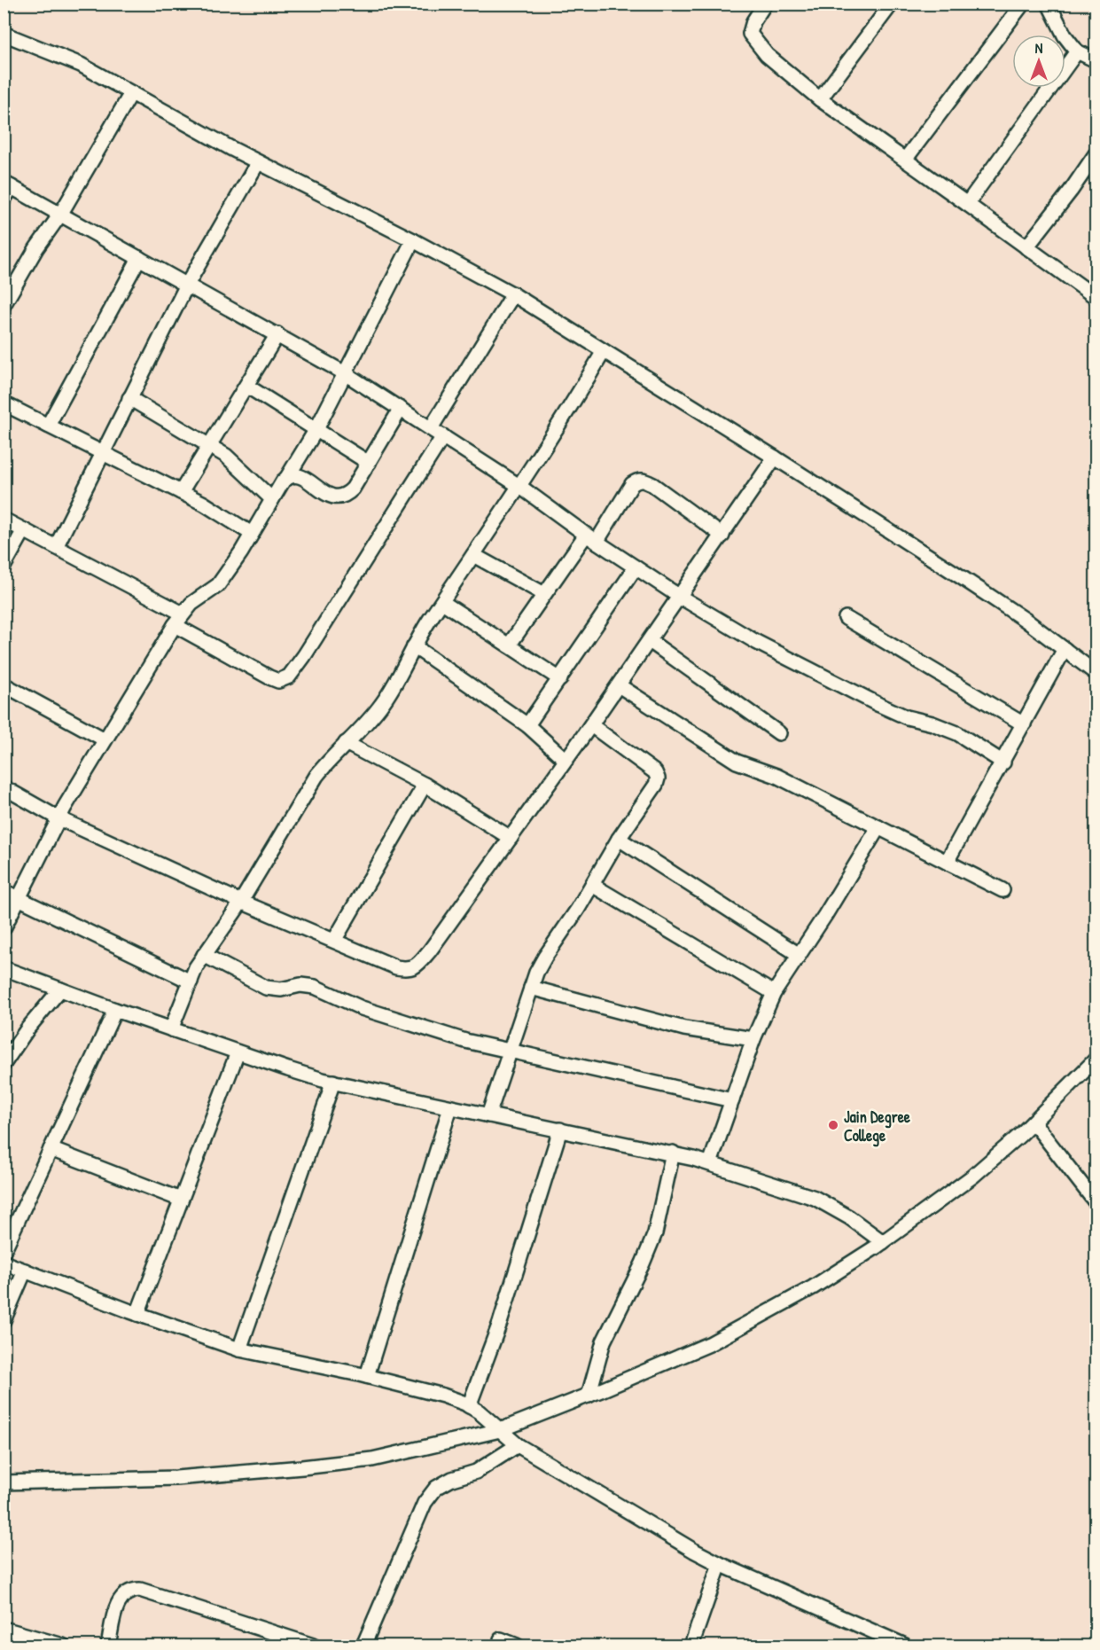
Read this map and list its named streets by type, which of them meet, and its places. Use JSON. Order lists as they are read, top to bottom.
{
  "places": ["Jain Degree College"],
  "north": "top"
}
